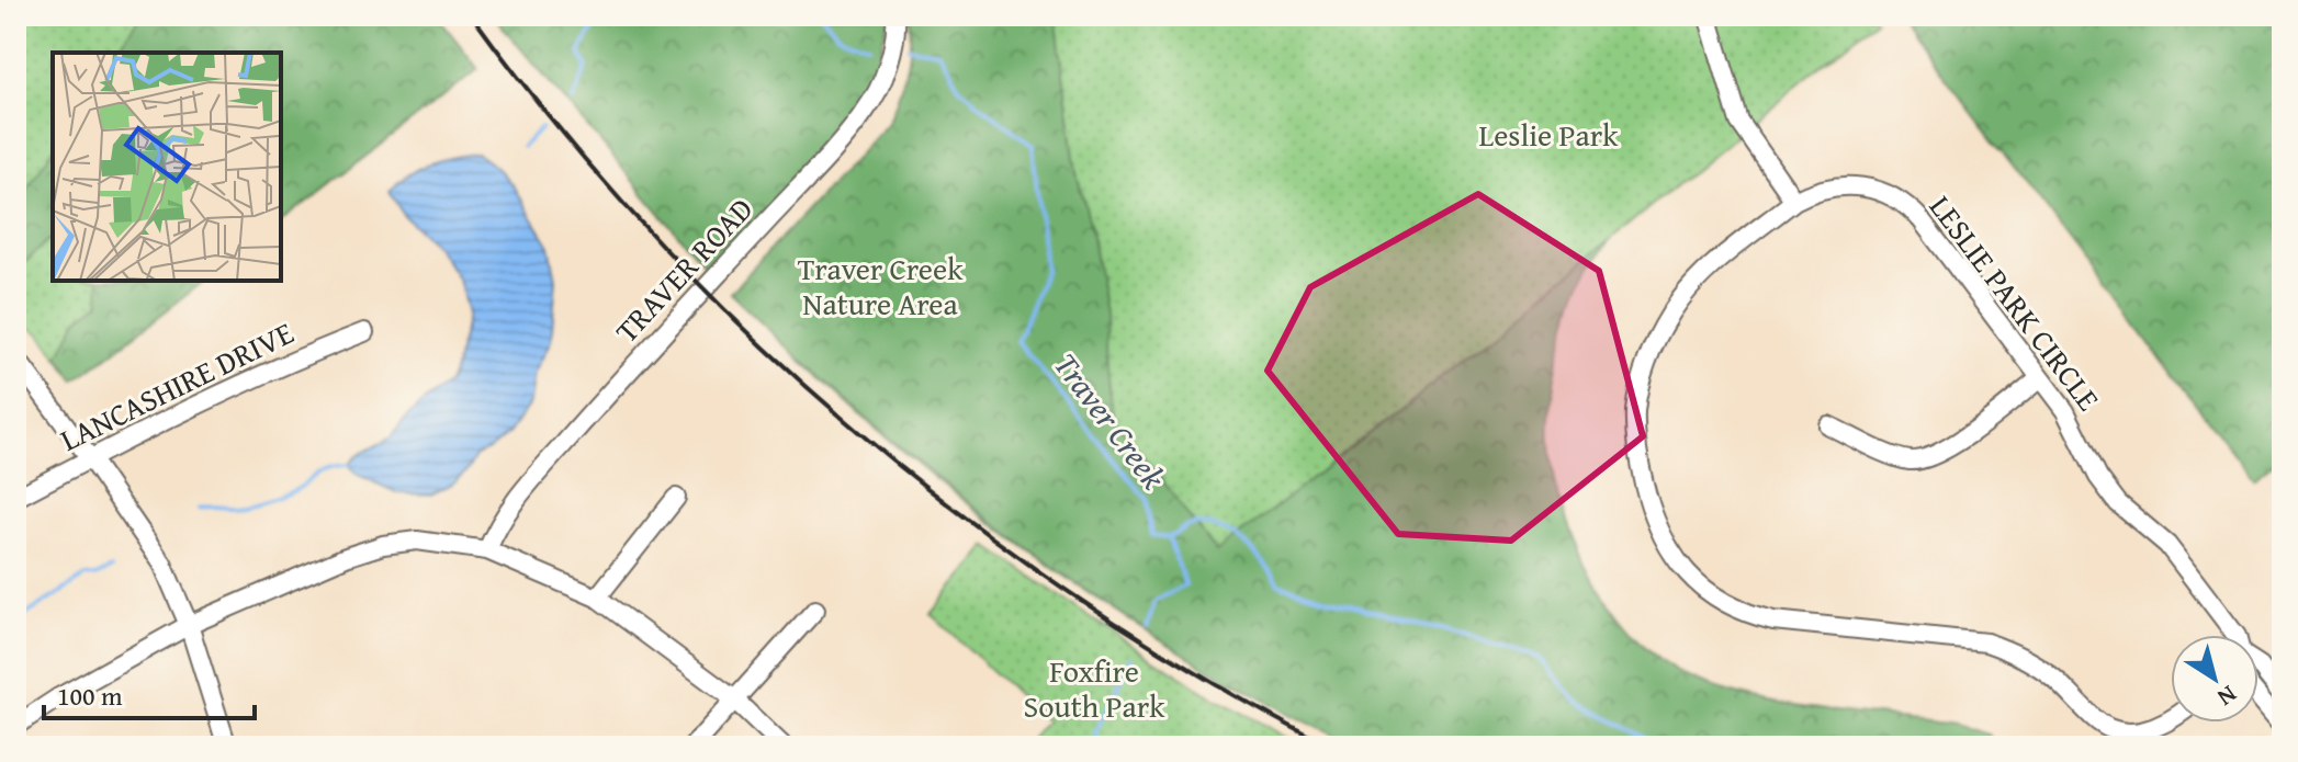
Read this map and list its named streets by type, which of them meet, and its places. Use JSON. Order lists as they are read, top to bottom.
{
  "streets": {
    "street": ["TRAVER ROAD", "LESLIE PARK CIRCLE", "LANCASHIRE DRIVE"]
  },
  "water": ["Traver Creek"],
  "parks": ["Leslie Park", "Traver Creek Nature Area", "Foxfire South Park"],
  "scale_bar": "100 m",
  "north": "bottom right"
}
